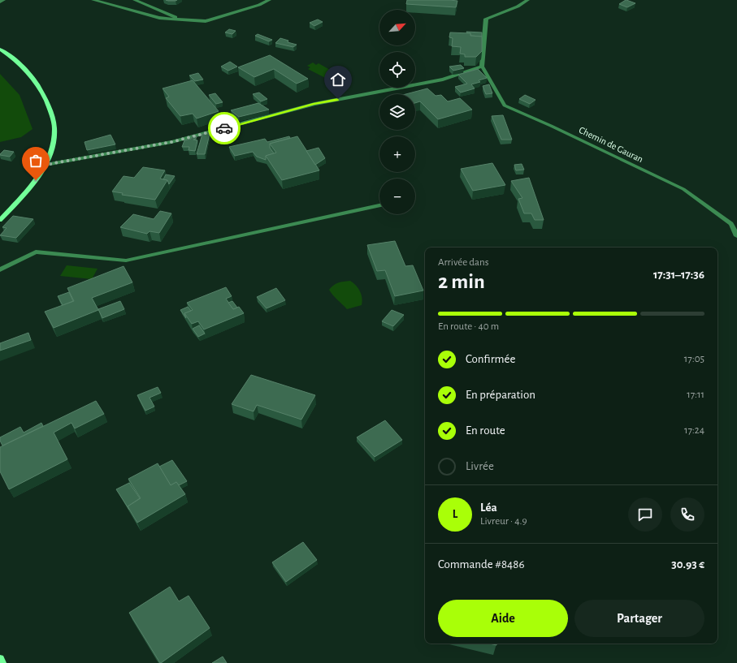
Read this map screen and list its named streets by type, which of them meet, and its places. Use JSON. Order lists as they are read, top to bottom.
{
  "streets": {
    "street": ["Chemin de Gauran"]
  },
  "north": "top right",
  "page": {
    "map_buttons": ["+", "−"],
    "heading": ["2 min", "Arrivée dans", "17:31–17:36"],
    "panel": [
      "Léa",
      "Livreur · 4.9",
      "Commande #8486",
      "30.93 €"
    ],
    "bar": "En route · 40 m",
    "list": [
      ["Confirmée", "17:05"],
      ["En préparation", "17:11"],
      ["En route", "17:24"],
      "Livrée"
    ],
    "round": "L",
    "buttons": ["Aide", "Partager"]
  }
}
